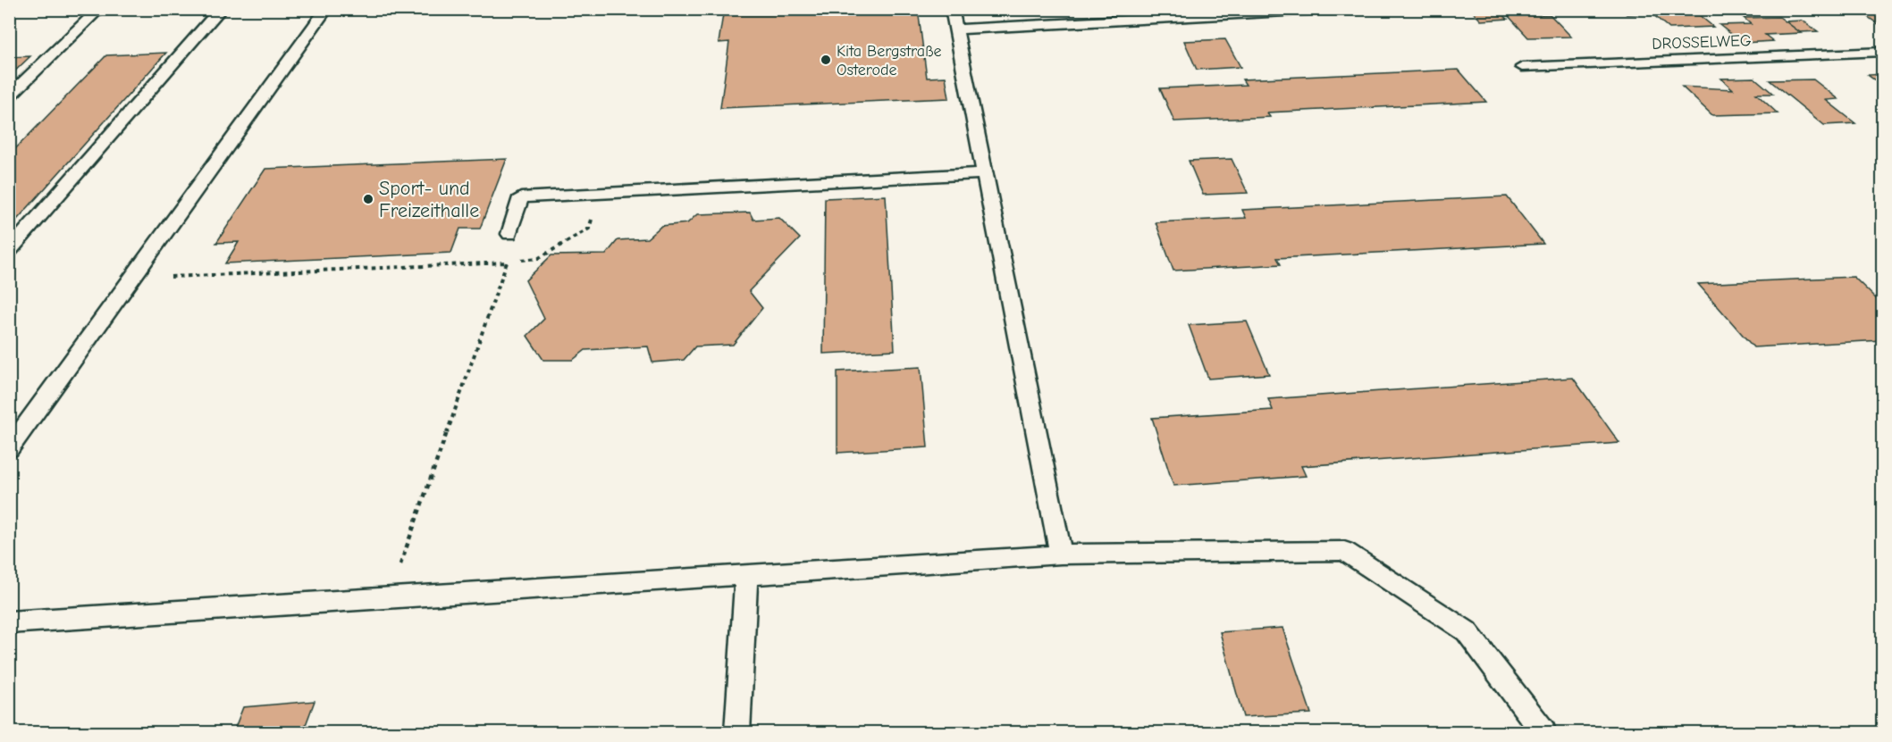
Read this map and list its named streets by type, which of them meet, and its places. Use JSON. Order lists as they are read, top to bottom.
{
  "streets": {
    "lane": ["DROSSELWEG"]
  },
  "places": ["Kita Bergstraße Osterode", "Sport- und Freizeithalle"]
}
